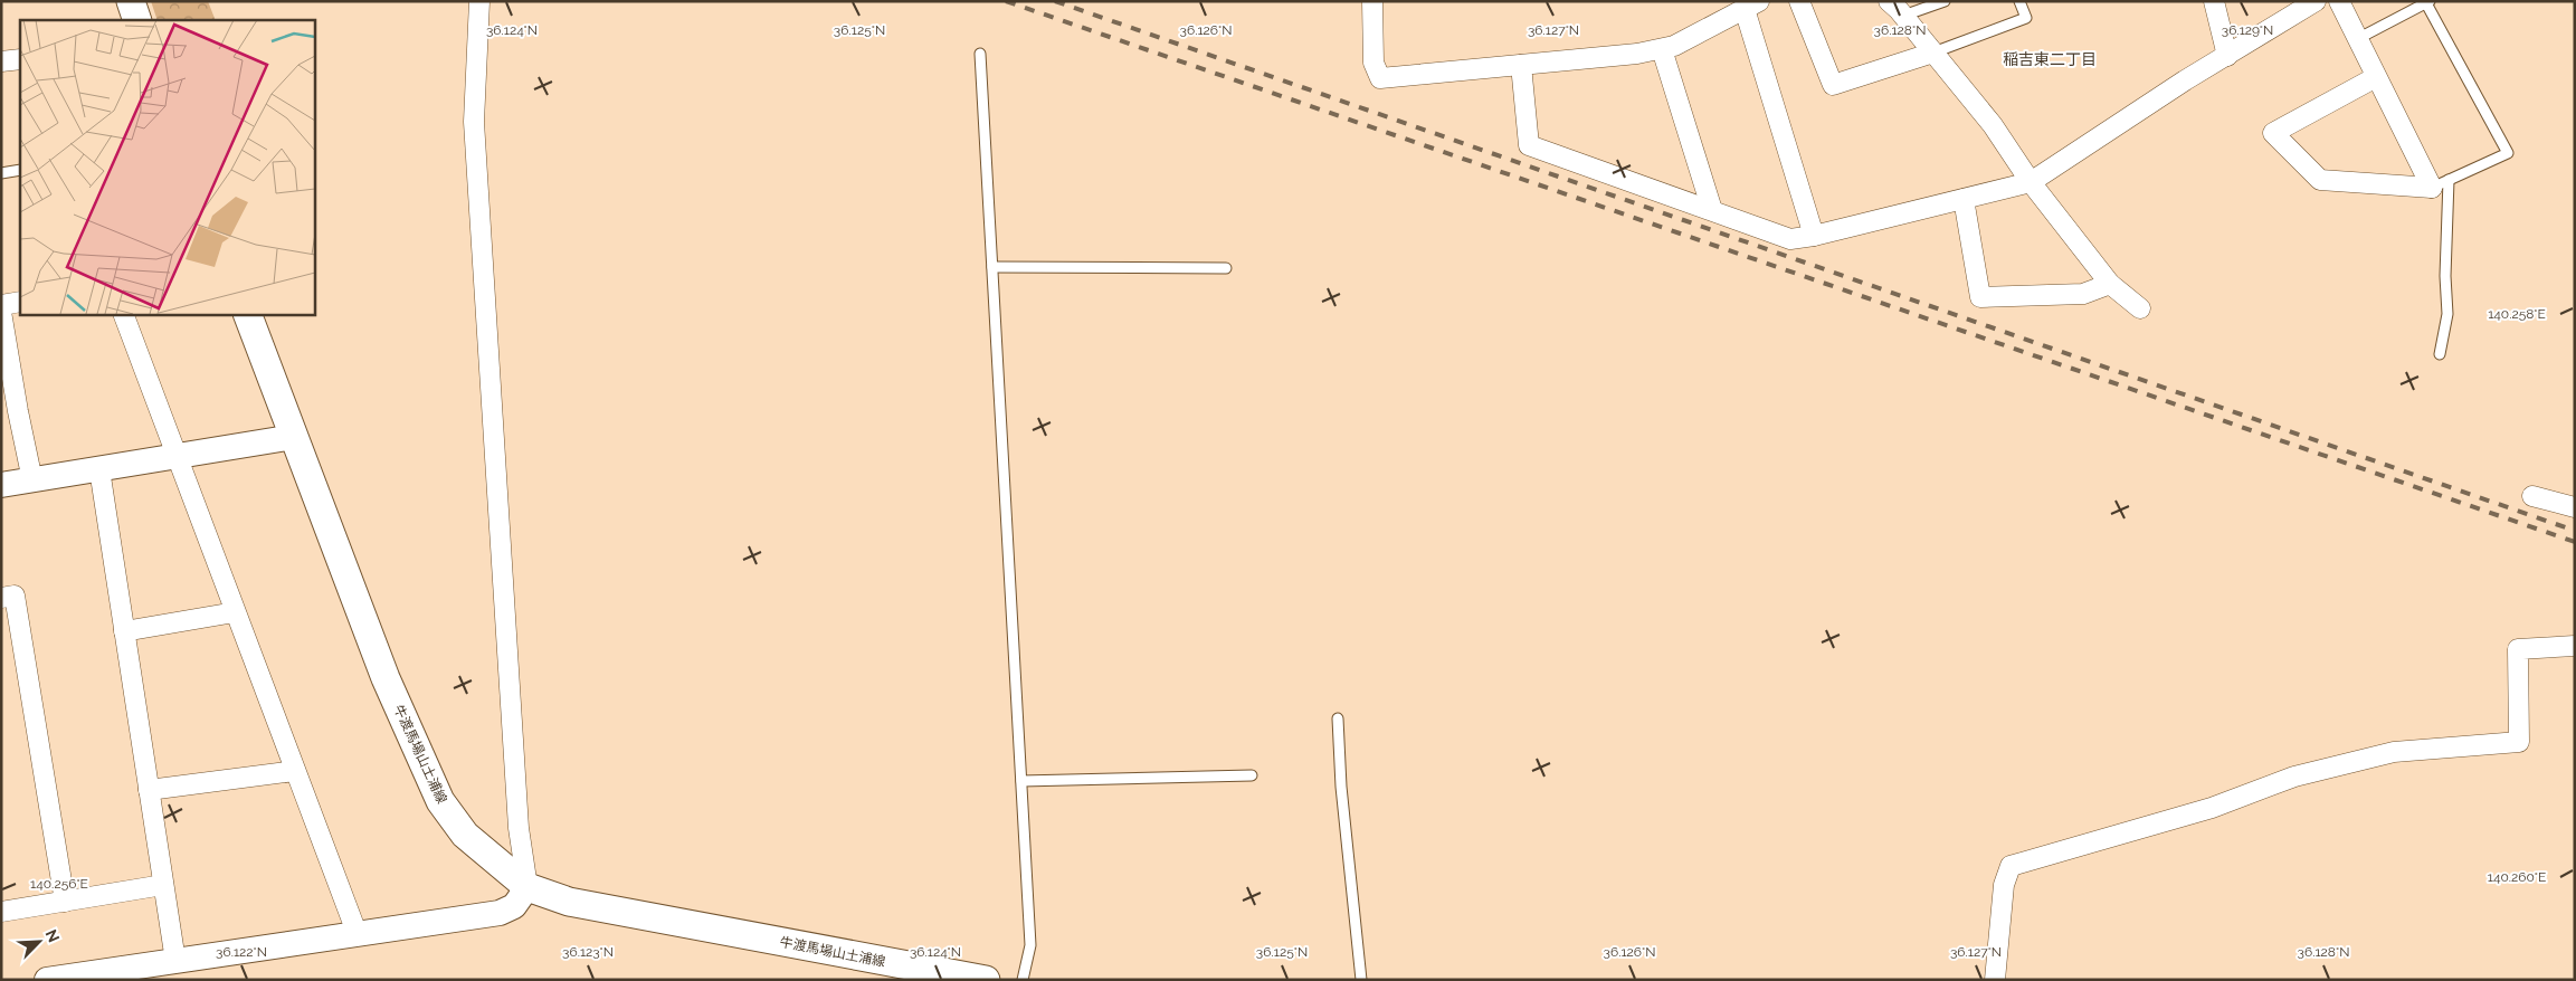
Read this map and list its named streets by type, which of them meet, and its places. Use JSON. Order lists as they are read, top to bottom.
{
  "streets": {
    "main road": ["牛渡馬場山土浦線"]
  },
  "districts": ["稲吉東二丁目"],
  "north": "top right",
  "coordinates": [
    "36.124°N",
    "36.125°N",
    "36.126°N",
    "36.127°N",
    "36.128°N",
    "36.129°N",
    "140.258°E",
    "140.260°E",
    "140.256°E",
    "36.122°N",
    "36.123°N"
  ]
}
